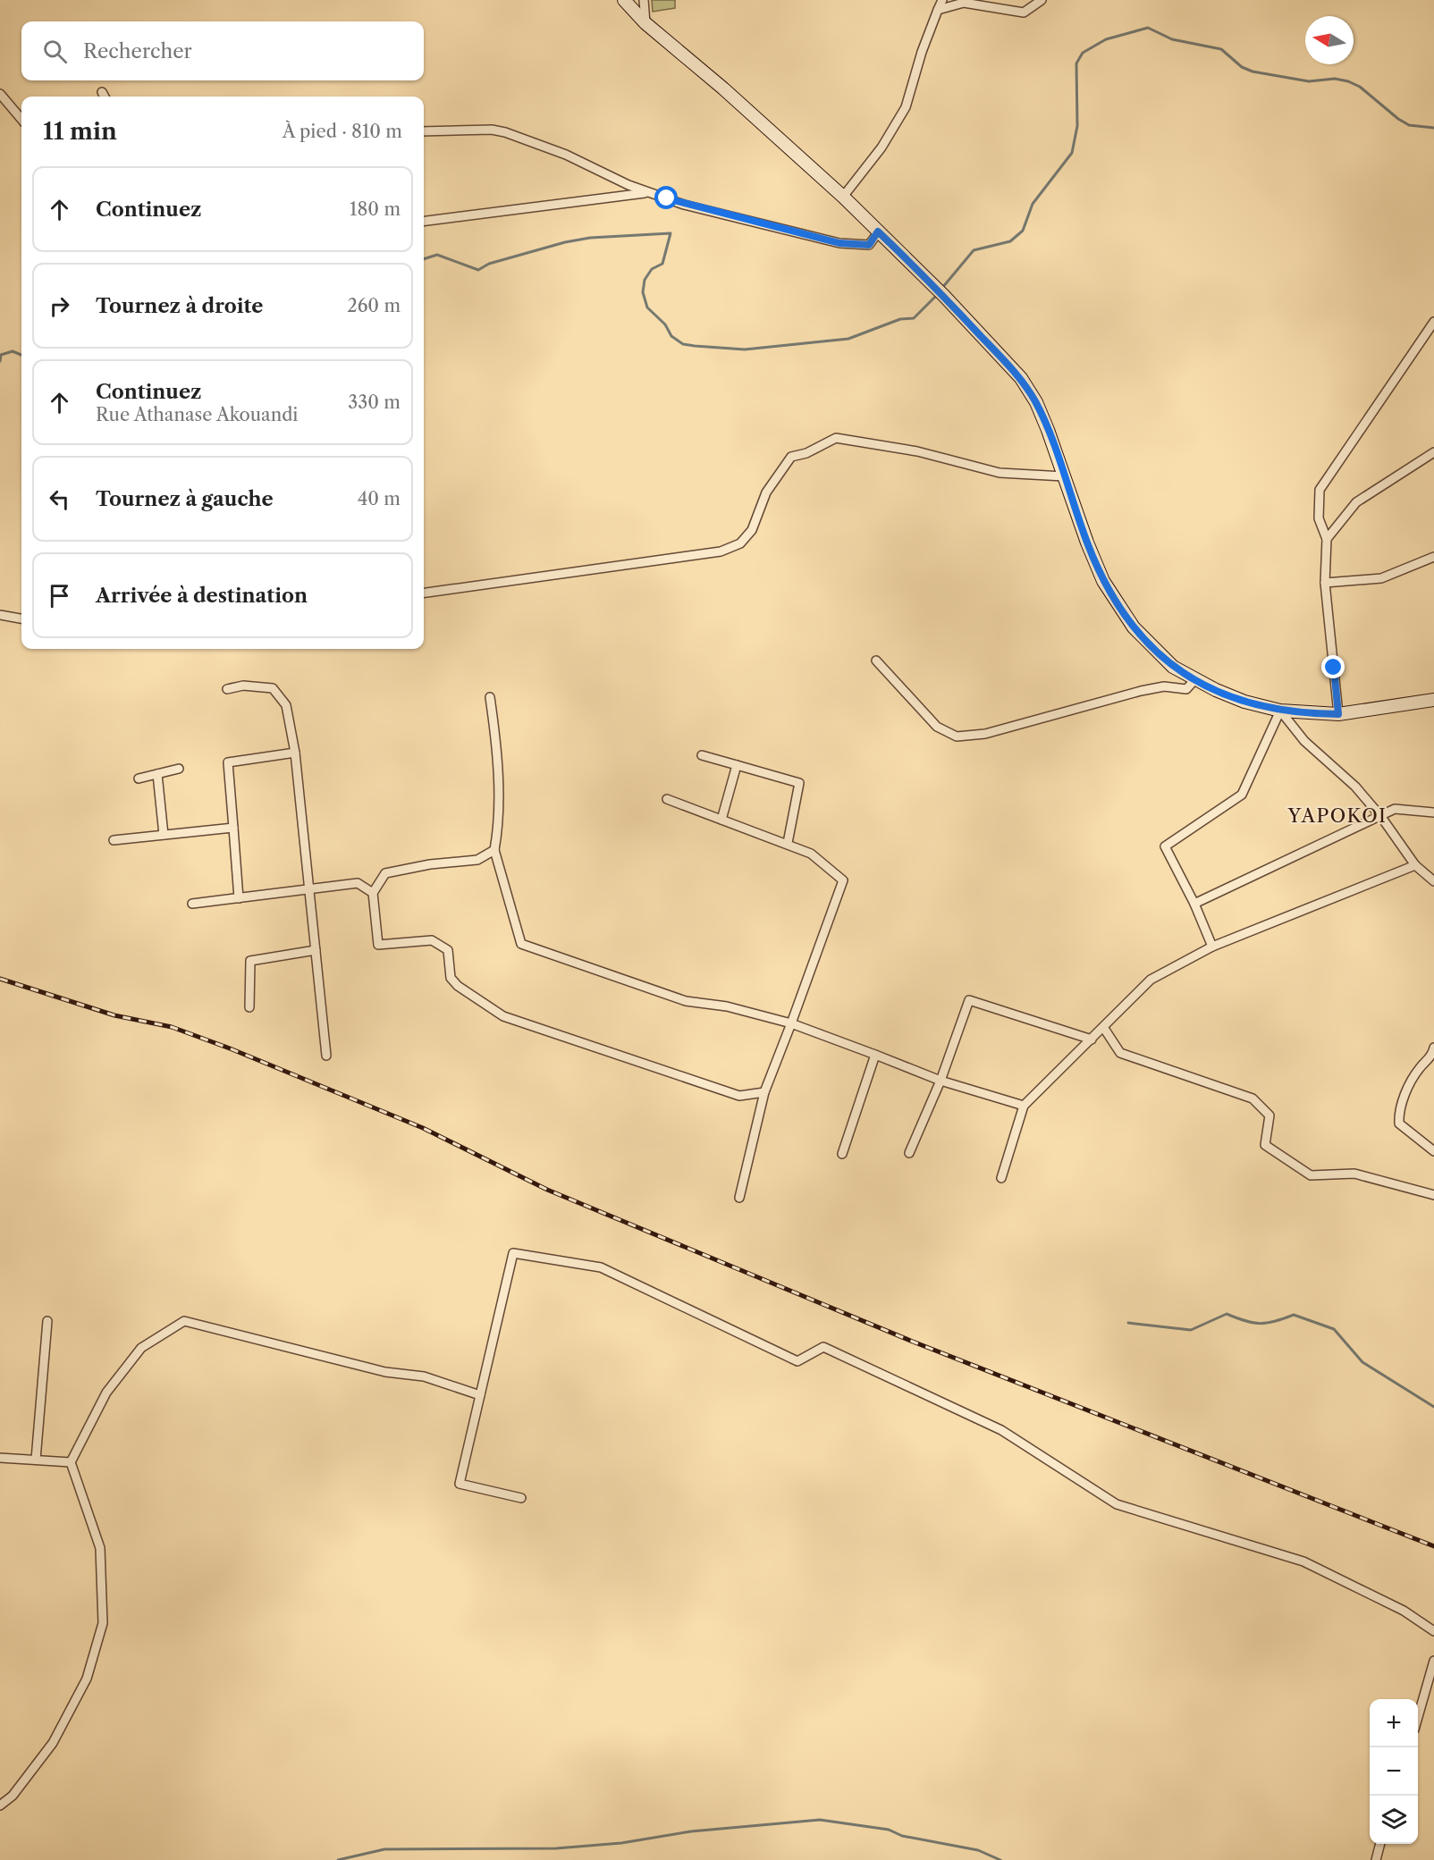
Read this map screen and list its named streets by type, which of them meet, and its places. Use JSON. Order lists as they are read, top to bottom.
{
  "districts": ["YAPOKOI"],
  "north": "left",
  "page": {
    "search": "Rechercher",
    "heading": ["11 min", "À pied · 810 m"],
    "list": [
      ["Continuez", "180 m"],
      ["Tournez à droite", "260 m"],
      ["Continuez", "Rue Athanase Akouandi", "330 m"],
      ["Tournez à gauche", "40 m"],
      "Arrivée à destination"
    ],
    "map_buttons": ["+", "−"]
  }
}
